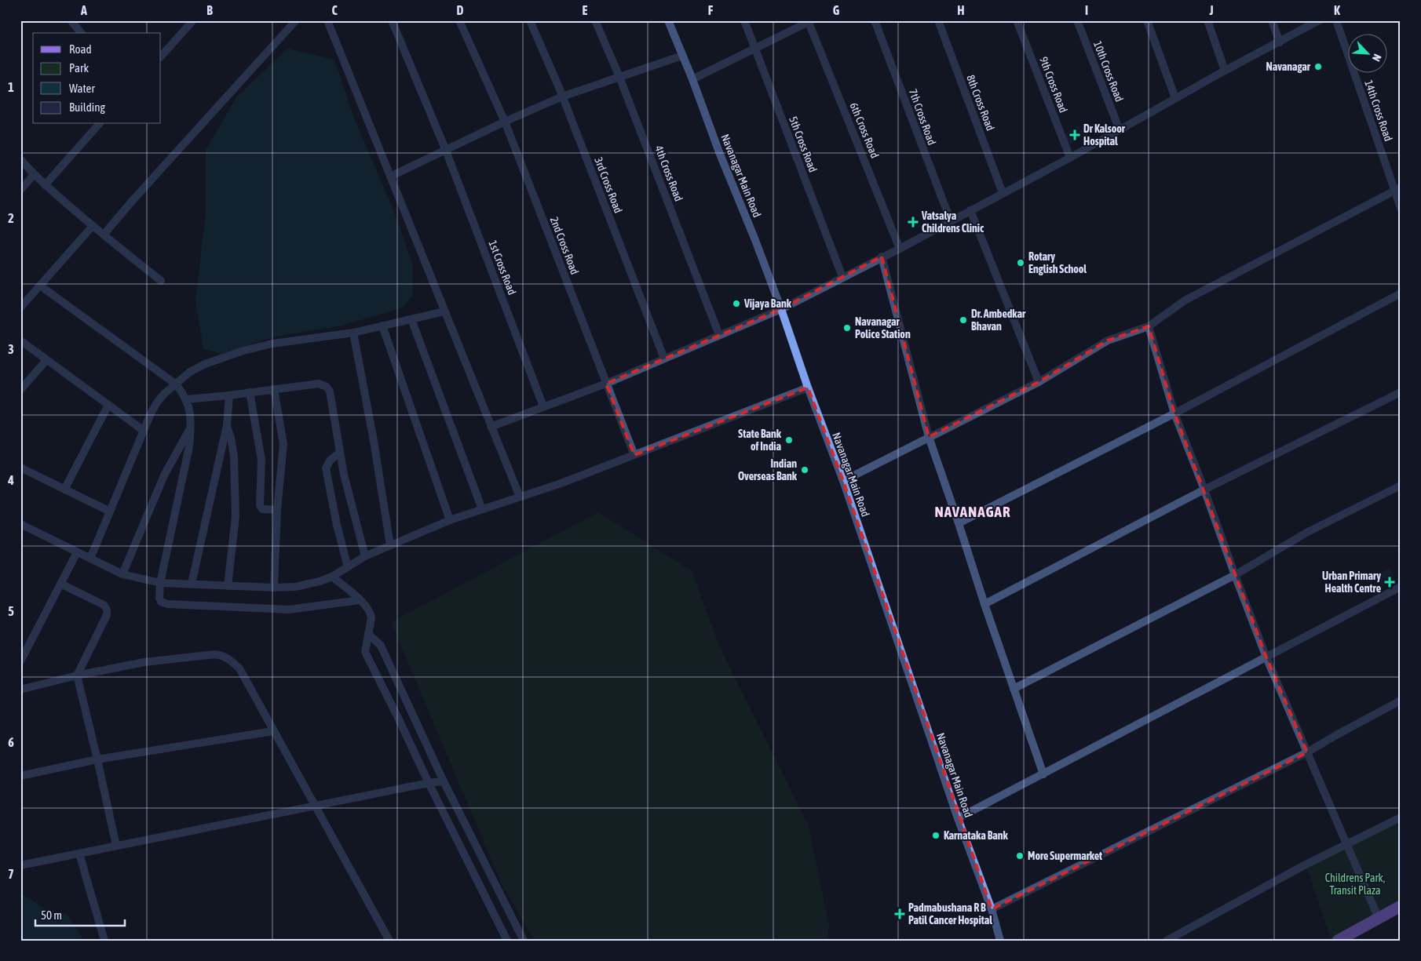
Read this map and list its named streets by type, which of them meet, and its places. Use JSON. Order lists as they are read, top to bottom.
{
  "streets": {
    "main road": ["Navanagar Main Road"],
    "street": [
      "10th Cross Road",
      "9th Cross Road",
      "8th Cross Road",
      "14th Cross Road",
      "7th Cross Road",
      "6th Cross Road",
      "5th Cross Road",
      "4th Cross Road",
      "3rd Cross Road",
      "2nd Cross Road",
      "1st Cross Road"
    ]
  },
  "districts": ["NAVANAGAR"],
  "parks": ["Childrens Park, Transit Plaza"],
  "places": {
    "other": [
      "Navanagar",
      "Rotary English School",
      "Vijaya Bank",
      "Dr. Ambedkar Bhavan",
      "Navanagar Police Station",
      "State Bank of India",
      "Indian Overseas Bank",
      "Karnataka Bank",
      "More Supermarket"
    ],
    "health": [
      "Dr Kalsoor Hospital",
      "Vatsalya Childrens Clinic",
      "Urban Primary Health Centre",
      "Padmabushana R B Patil Cancer Hospital"
    ]
  },
  "legend": [
    "Road",
    "Park",
    "Water",
    "Building"
  ],
  "scale_bar": "50 m",
  "north": "bottom right",
  "grid": {
    "columns": [
      "A",
      "B",
      "C",
      "D",
      "E",
      "F",
      "G",
      "H",
      "I",
      "J",
      "K"
    ],
    "rows": [
      "1",
      "2",
      "3",
      "4",
      "5",
      "6",
      "7"
    ]
  }
}
